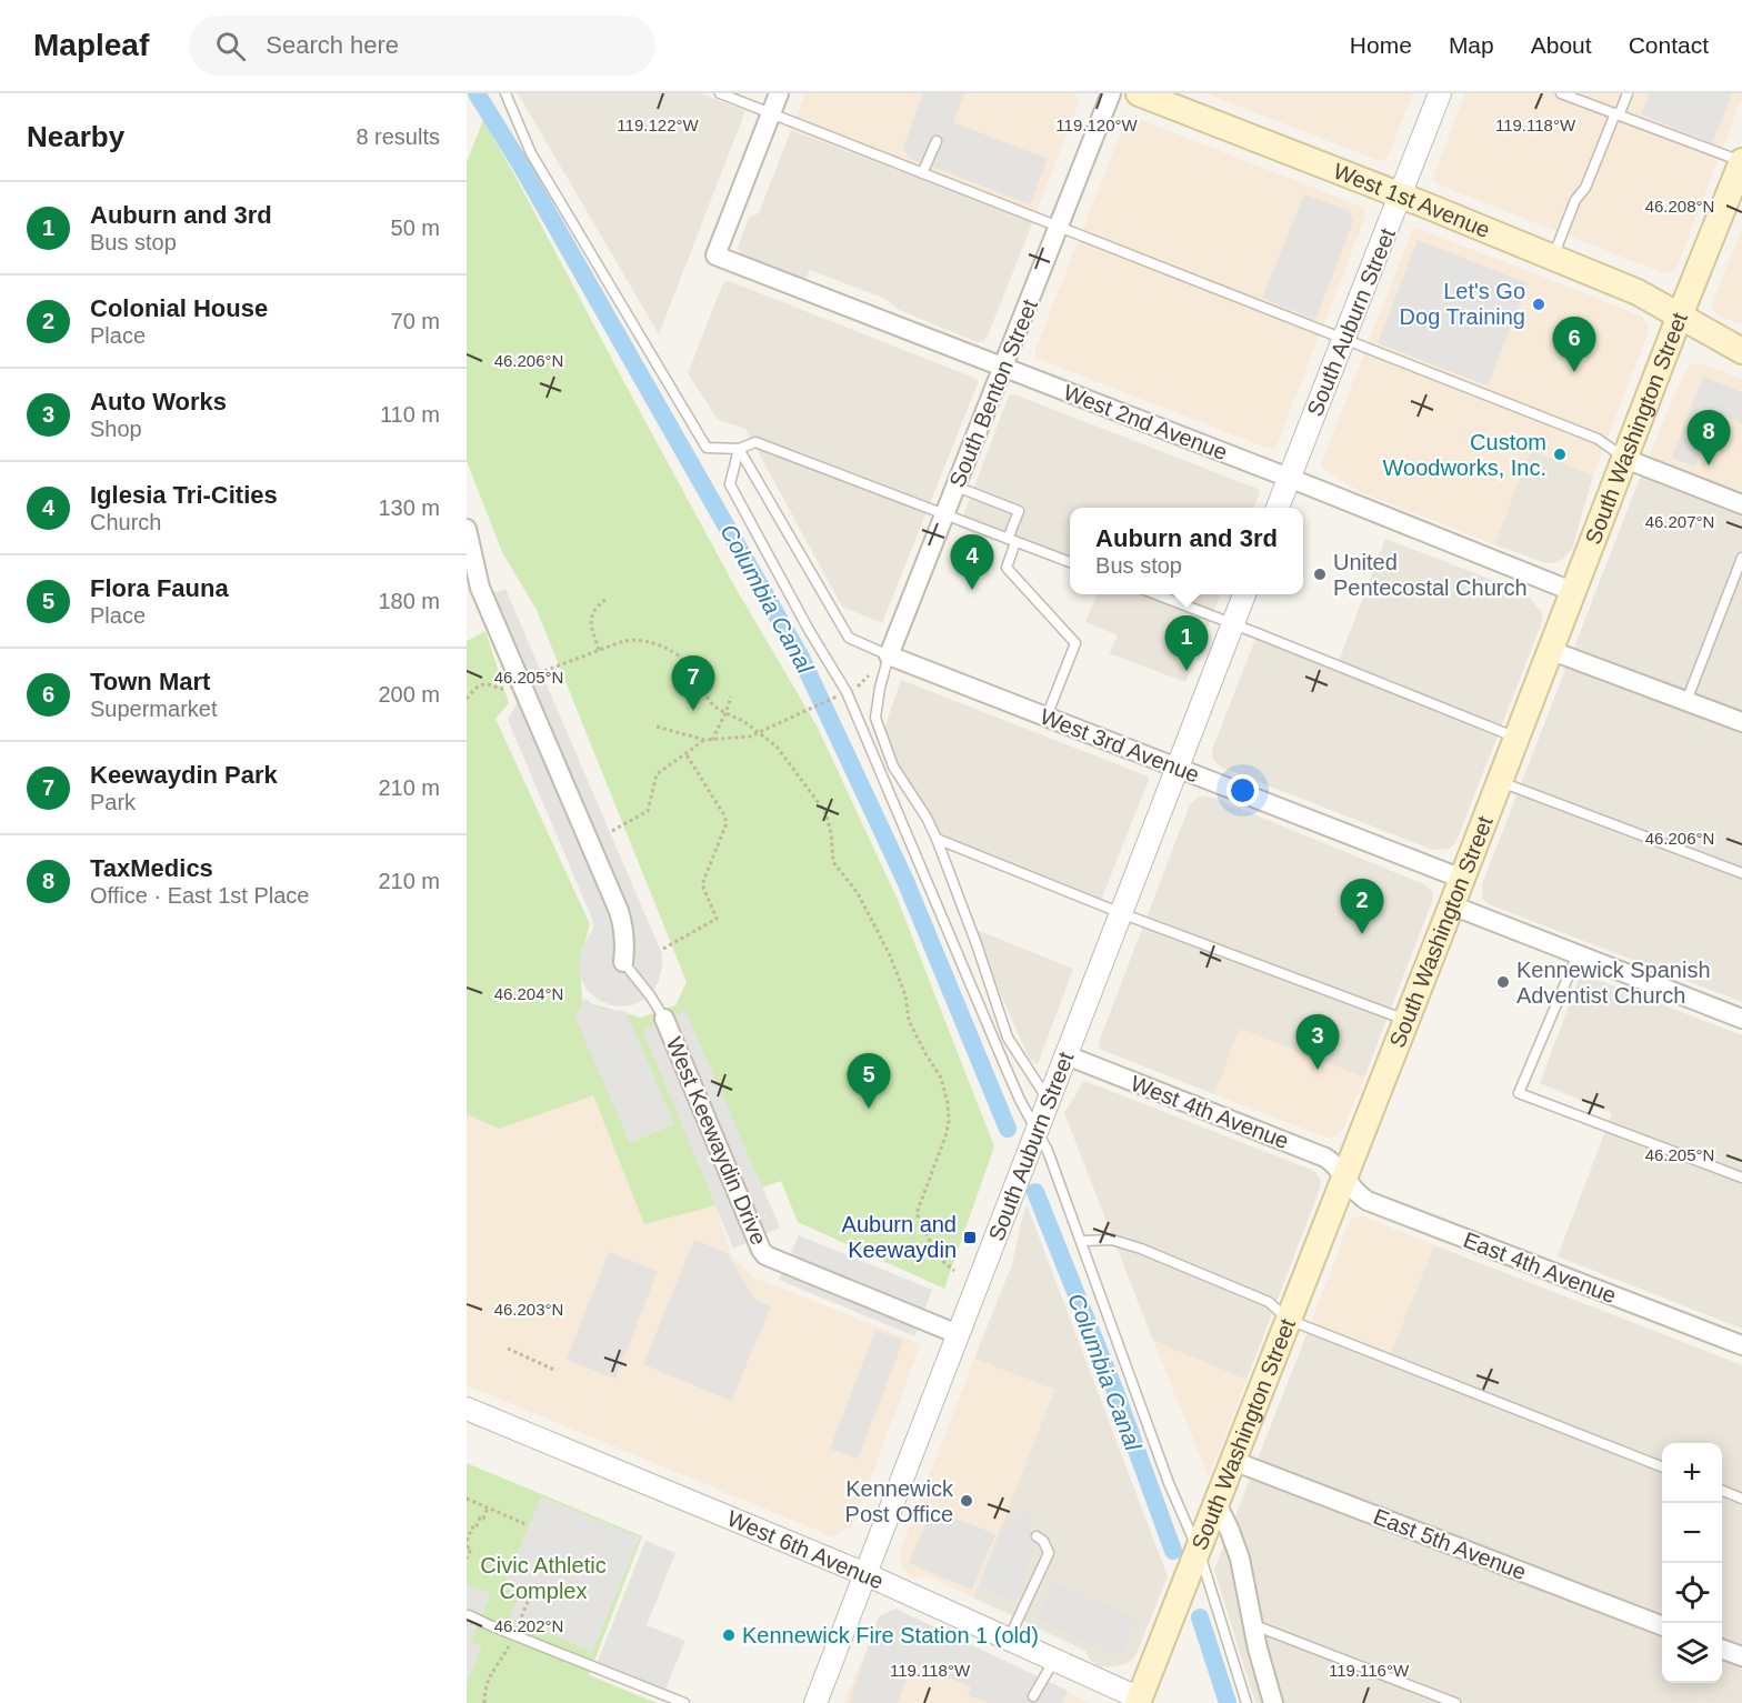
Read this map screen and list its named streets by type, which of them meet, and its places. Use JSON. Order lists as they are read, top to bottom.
{
  "streets": {
    "main road": ["West 1st Avenue", "South Washington Street"],
    "street": [
      "South Auburn Street",
      "South Benton Street",
      "West 2nd Avenue",
      "West 3rd Avenue",
      "West 4th Avenue",
      "West Keewaydin Drive",
      "East 4th Avenue",
      "East 5th Avenue",
      "West 6th Avenue"
    ]
  },
  "crossings": [
    ["West 1st Avenue", "South Auburn Street"],
    ["West 1st Avenue", "South Washington Street"],
    ["South Auburn Street", "West 2nd Avenue"],
    ["South Auburn Street", "West 3rd Avenue"],
    ["South Auburn Street", "West 4th Avenue"],
    ["South Auburn Street", "West Keewaydin Drive"],
    ["South Auburn Street", "West 6th Avenue"],
    ["South Benton Street", "West 2nd Avenue"],
    ["South Benton Street", "West 3rd Avenue"],
    ["West 2nd Avenue", "South Washington Street"],
    ["South Washington Street", "West 3rd Avenue"],
    ["South Washington Street", "West 4th Avenue"],
    ["South Washington Street", "East 4th Avenue"],
    ["South Washington Street", "East 5th Avenue"],
    ["South Washington Street", "West 6th Avenue"],
    ["West 4th Avenue", "East 4th Avenue"]
  ],
  "water": ["Columbia Canal"],
  "parks": ["Civic Athletic Complex"],
  "places": {
    "other": [
      "Let's Go Dog Training",
      "Custom Woodworks, Inc.",
      "United Pentecostal Church",
      "Kennewick Spanish Adventist Church",
      "Kennewick Post Office",
      "Kennewick Fire Station 1 (old)"
    ],
    "transit": ["Auburn and Keewaydin"]
  },
  "page": {
    "header": "Mapleaf",
    "search": "Search here",
    "nav": [
      "Home",
      "Map",
      "About",
      "Contact"
    ],
    "heading": ["Nearby", "8 results"],
    "list": [
      {
        "mark": "1",
        "name": "Auburn and 3rd",
        "note": "Bus stop",
        "value": "50 m"
      },
      {
        "mark": "2",
        "name": "Colonial House",
        "note": "Place",
        "value": "70 m"
      },
      {
        "mark": "3",
        "name": "Auto Works",
        "note": "Shop",
        "value": "110 m"
      },
      {
        "mark": "4",
        "name": "Iglesia Tri-Cities",
        "note": "Church",
        "value": "130 m"
      },
      {
        "mark": "5",
        "name": "Flora Fauna",
        "note": "Place",
        "value": "180 m"
      },
      {
        "mark": "6",
        "name": "Town Mart",
        "note": "Supermarket",
        "value": "200 m"
      },
      {
        "mark": "7",
        "name": "Keewaydin Park",
        "note": "Park",
        "value": "210 m"
      },
      {
        "mark": "8",
        "name": "TaxMedics",
        "note": "Office · East 1st Place",
        "value": "210 m"
      }
    ],
    "pins": [
      "6",
      "8",
      "4",
      "1",
      "7",
      "2",
      "3",
      "5"
    ],
    "popup": ["Auburn and 3rd", "Bus stop"],
    "map_buttons": ["+", "−"]
  },
  "coordinates": [
    "119.122°W",
    "119.120°W",
    "119.118°W",
    "46.208°N",
    "46.206°N",
    "46.207°N",
    "46.205°N",
    "46.204°N",
    "46.203°N",
    "46.202°N",
    "119.116°W"
  ]
}
